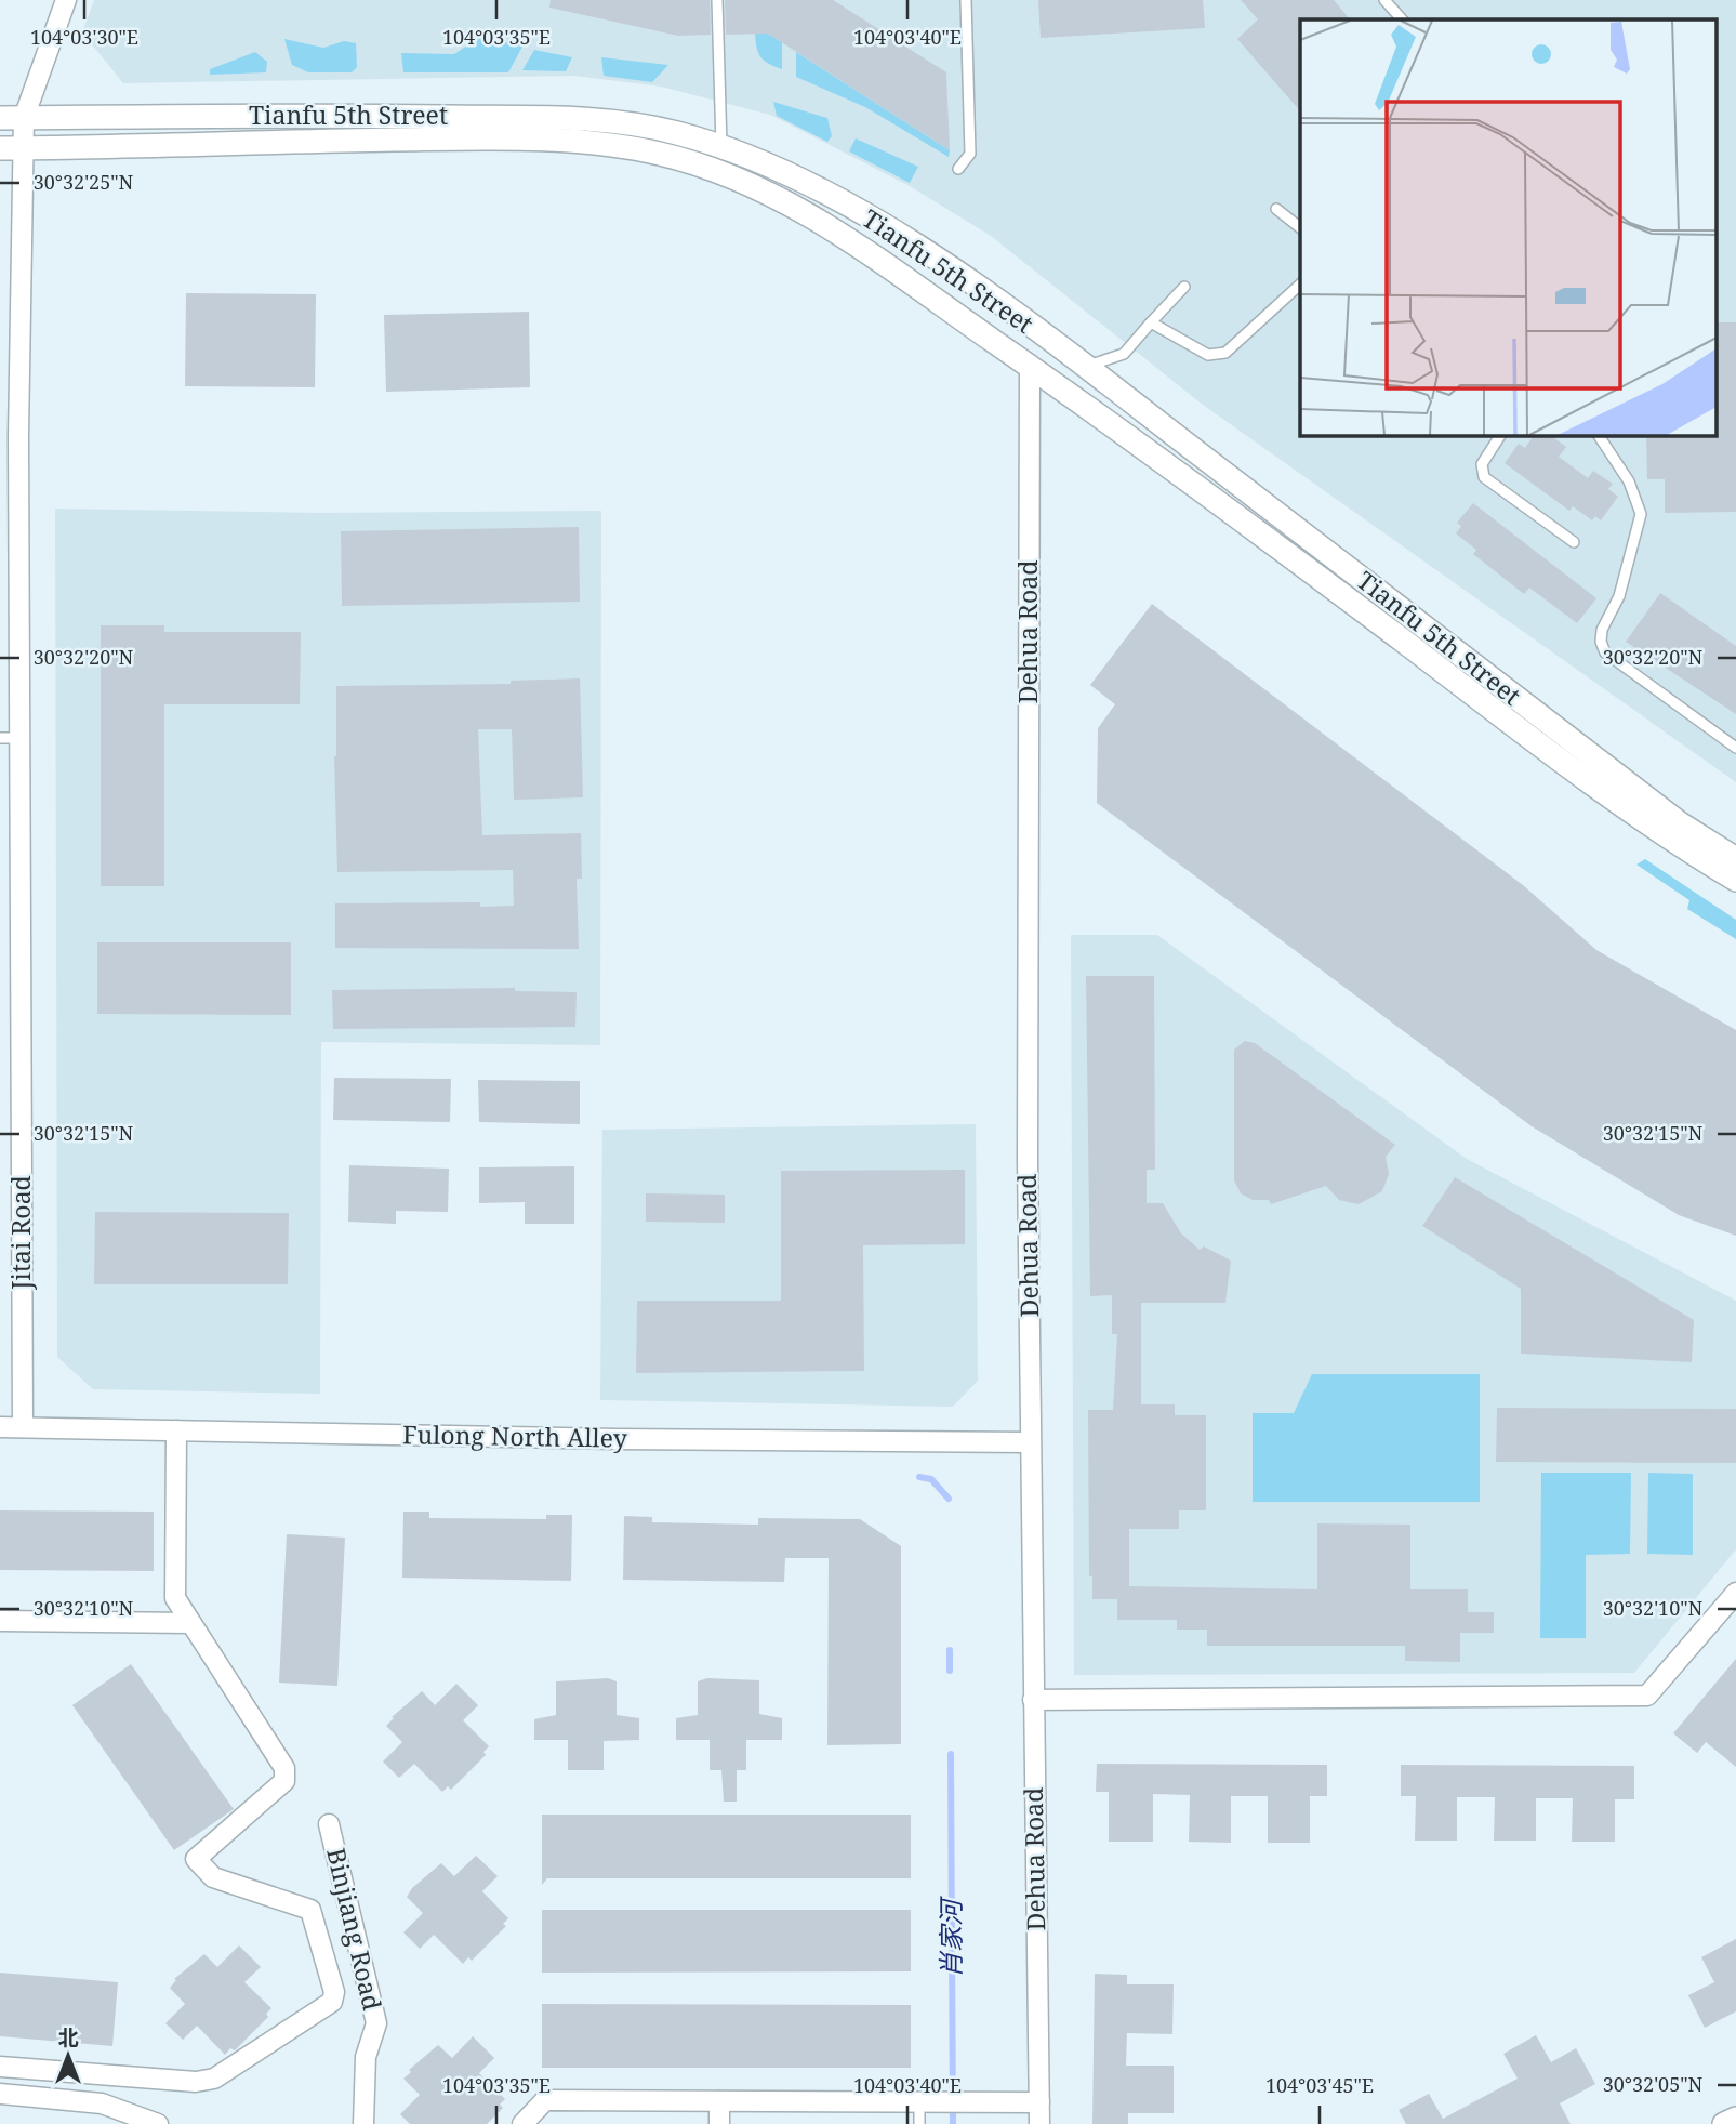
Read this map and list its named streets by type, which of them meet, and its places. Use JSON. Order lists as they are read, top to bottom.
{
  "streets": {
    "street": [
      "Tianfu 5th Street",
      "Dehua Road",
      "Jitai Road",
      "Fulong North Alley",
      "Binjiang Road"
    ]
  },
  "crossings": [
    ["Tianfu 5th Street", "Dehua Road"],
    ["Tianfu 5th Street", "Jitai Road"],
    ["Dehua Road", "Fulong North Alley"],
    ["Jitai Road", "Fulong North Alley"]
  ],
  "water": ["肖家河"],
  "north": "top",
  "coordinates": [
    "104°03'30\"E",
    "104°03'35\"E",
    "104°03'40\"E",
    "30°32'25\"N",
    "30°32'20\"N",
    "30°32'15\"N",
    "30°32'10\"N",
    "30°32'05\"N",
    "104°03'45\"E"
  ]
}
